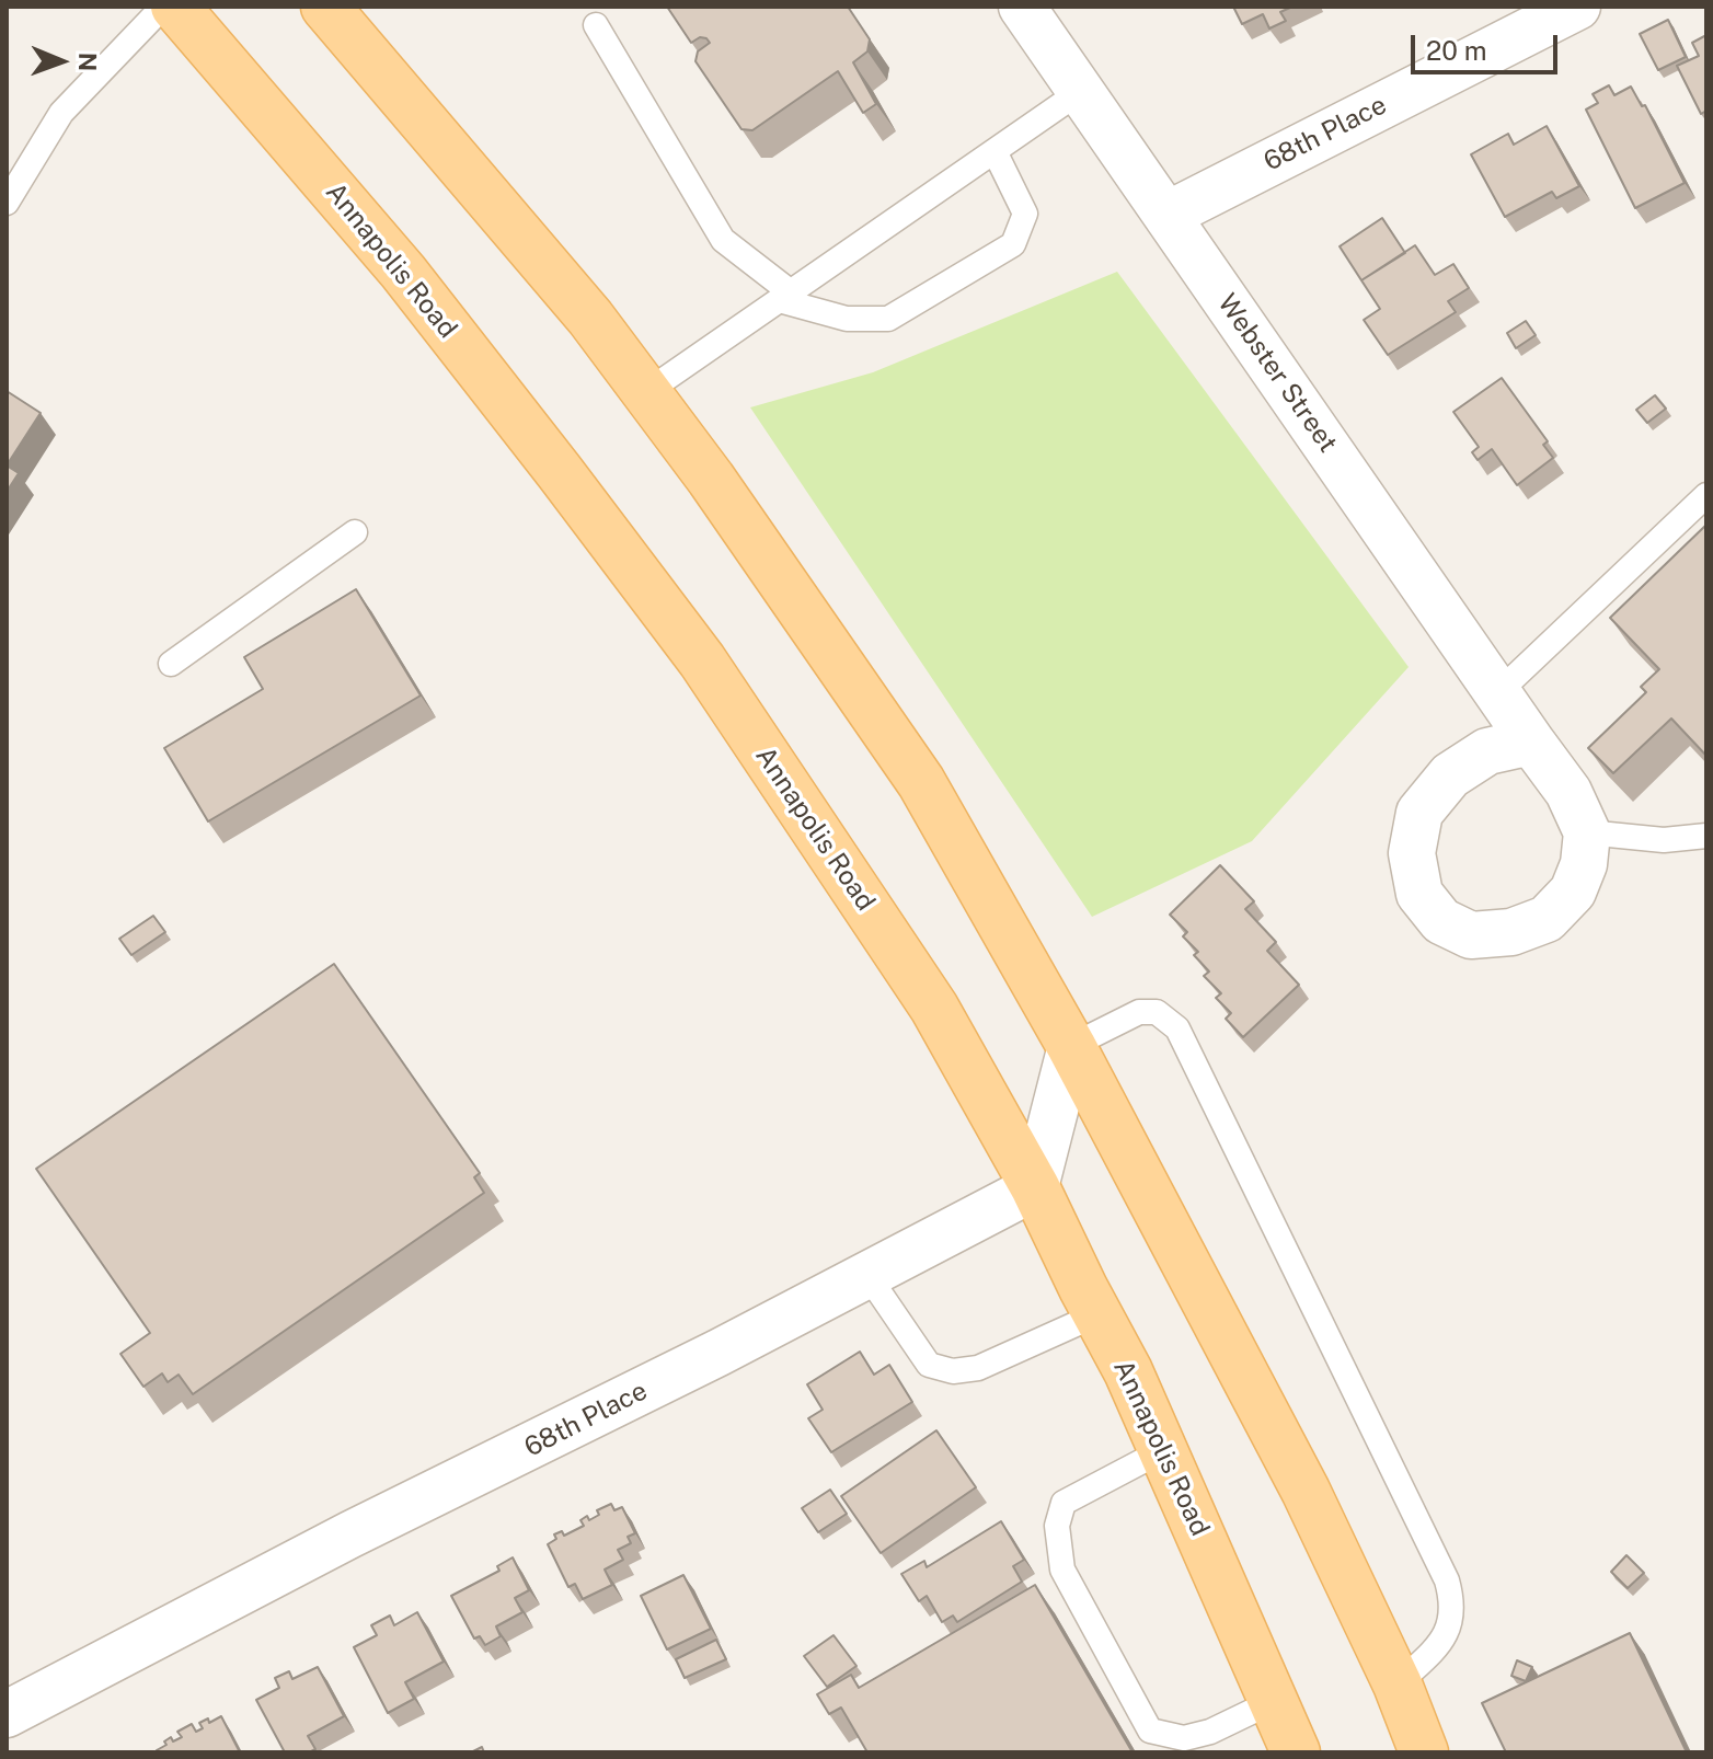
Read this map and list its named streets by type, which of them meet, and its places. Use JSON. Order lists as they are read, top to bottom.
{
  "streets": {
    "main road": ["Annapolis Road"],
    "street": ["68th Place", "Webster Street"]
  },
  "crossings": [
    ["68th Place", "Annapolis Road"],
    ["68th Place", "Webster Street"]
  ],
  "scale_bar": "20 m",
  "north": "right"
}
